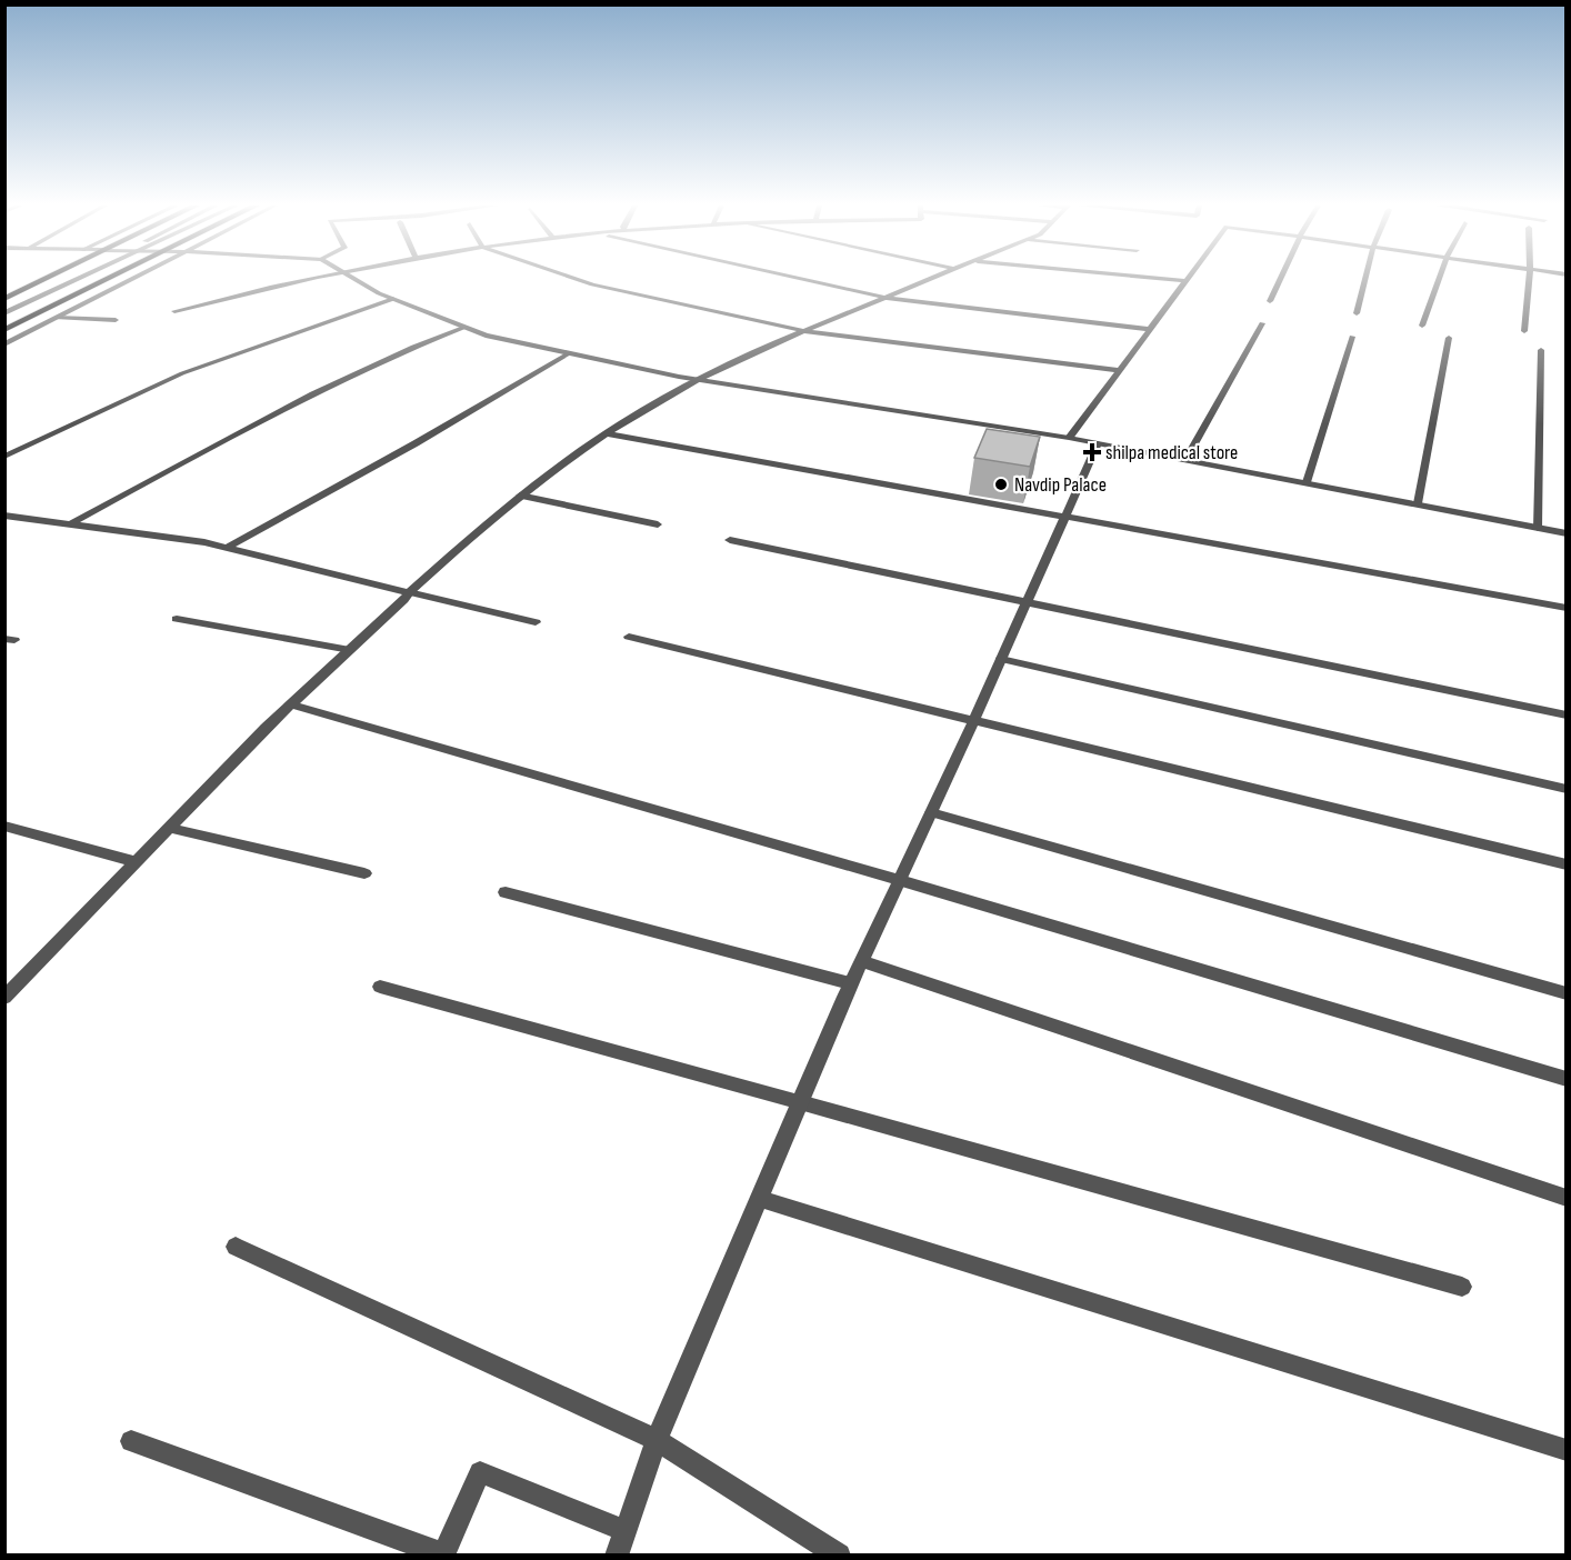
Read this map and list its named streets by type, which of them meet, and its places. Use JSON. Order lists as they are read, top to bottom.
{
  "places": {
    "health": ["shilpa medical store"],
    "other": ["Navdip Palace"]
  }
}
